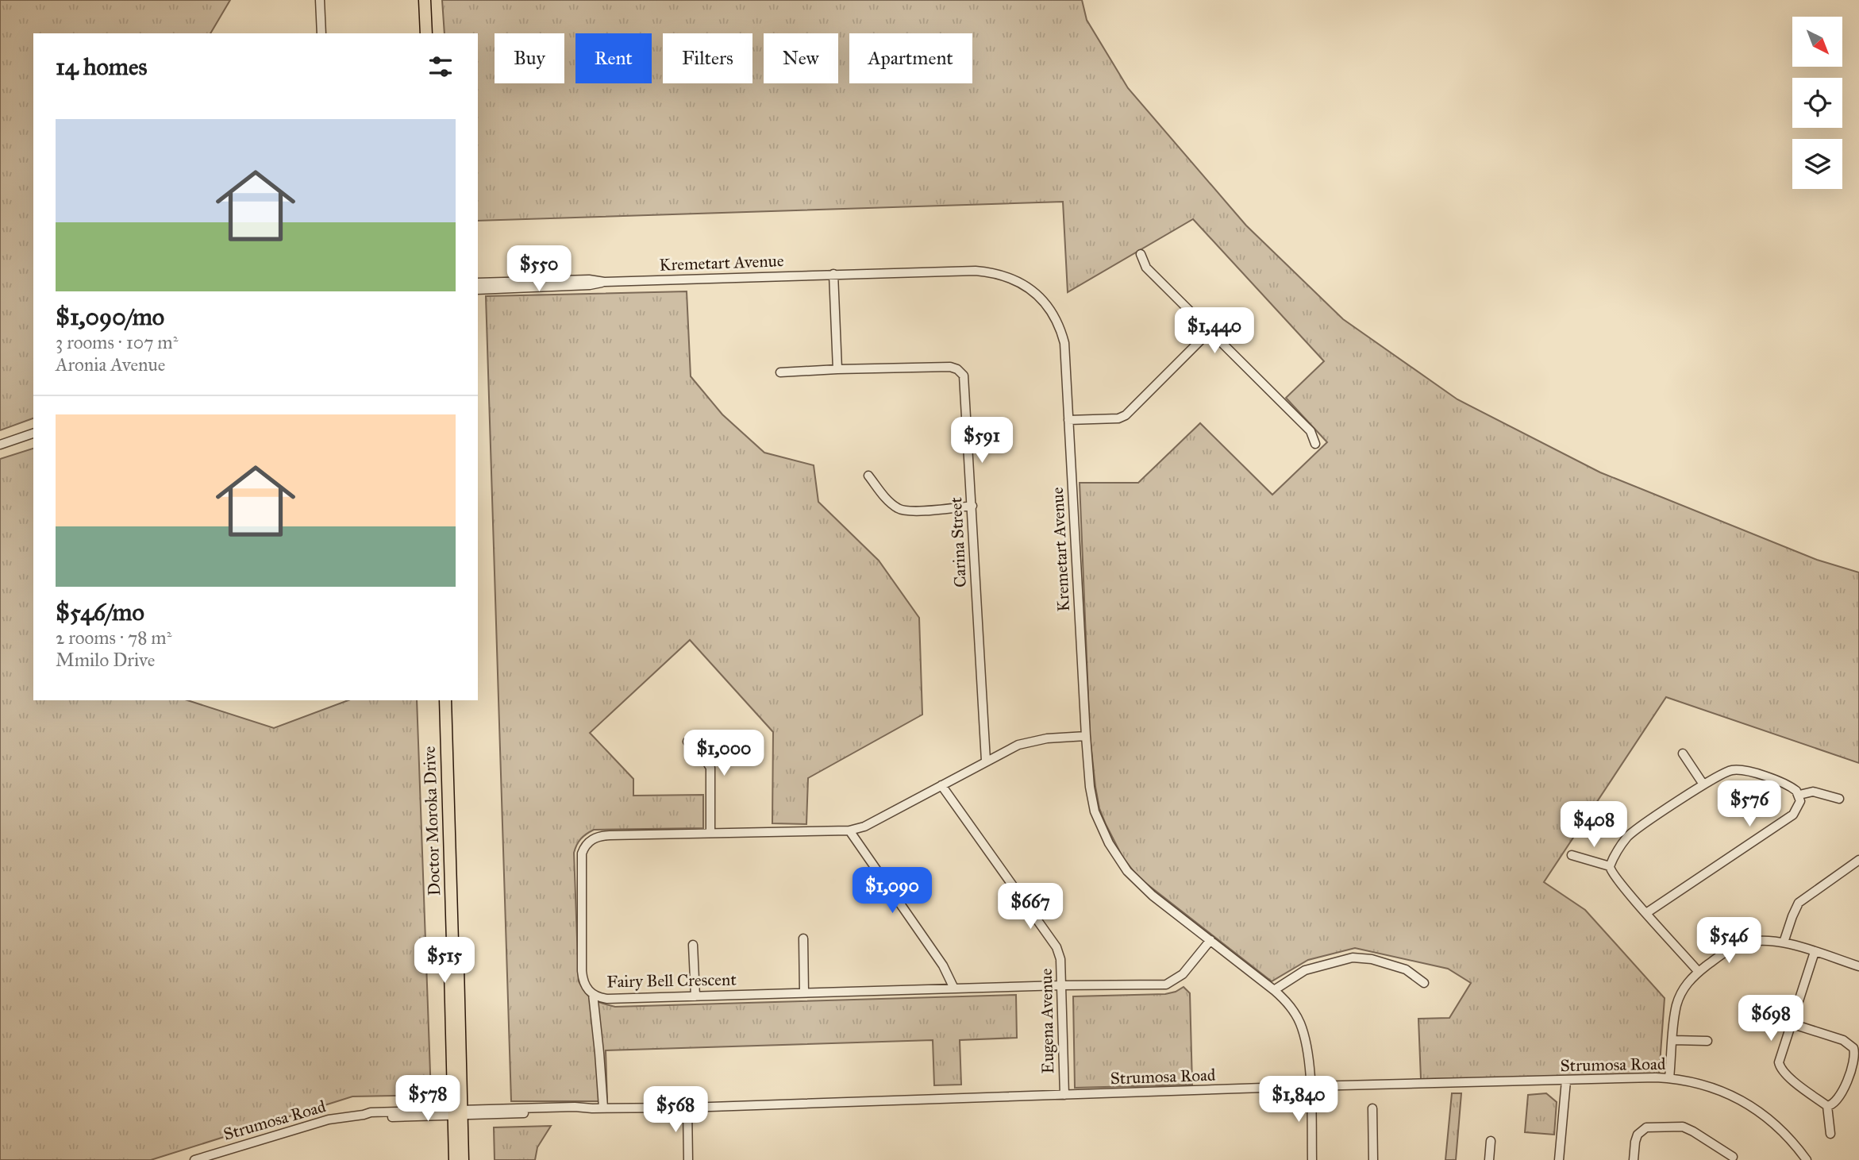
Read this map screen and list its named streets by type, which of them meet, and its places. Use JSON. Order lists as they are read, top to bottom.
{
  "streets": {
    "main road": ["Doctor Moroka Drive"],
    "street": [
      "Kremetart Avenue",
      "Carina Street",
      "Fairy Bell Crescent",
      "Eugena Avenue",
      "Strumosa Road"
    ]
  },
  "crossings": [
    ["Kremetart Avenue", "Fairy Bell Crescent"],
    ["Kremetart Avenue", "Strumosa Road"],
    ["Carina Street", "Fairy Bell Crescent"],
    ["Doctor Moroka Drive", "Strumosa Road"],
    ["Fairy Bell Crescent", "Eugena Avenue"],
    ["Eugena Avenue", "Strumosa Road"]
  ],
  "north": "bottom right",
  "page": {
    "chip": [
      "Buy",
      "Rent",
      "Filters",
      "New",
      "Apartment"
    ],
    "heading": "14 homes",
    "list": [
      {
        "name": "$1,090/mo",
        "note": "3 rooms · 107 m² · Aronia Avenue"
      },
      {
        "name": "$546/mo",
        "note": "2 rooms · 78 m² · Mmilo Drive"
      }
    ],
    "price": [
      "$550",
      "$1,440",
      "$591",
      "$1,000",
      "$576",
      "$408",
      "$1,090",
      "$667",
      "$546",
      "$515",
      "$698",
      "$578",
      "$1,840",
      "$568"
    ]
  }
}
